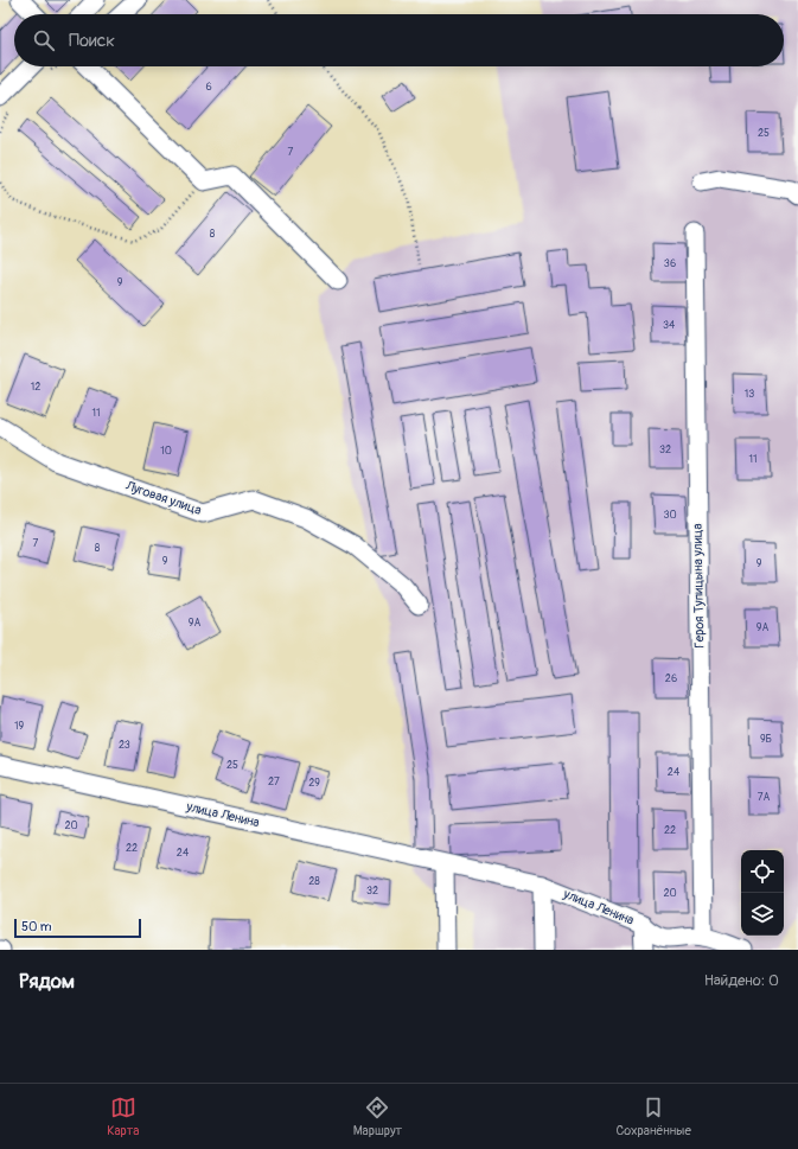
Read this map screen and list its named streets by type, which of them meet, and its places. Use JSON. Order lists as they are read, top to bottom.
{
  "streets": {
    "street": ["Луговая улица", "Героя Тупицына улица", "улица Ленина"]
  },
  "crossings": [
    ["Героя Тупицына улица", "улица Ленина"]
  ],
  "house_numbers": [
    "6",
    "25",
    "7",
    "8",
    "36",
    "9",
    "34",
    "12",
    "13",
    "11",
    "32",
    "10",
    "11",
    "30",
    "7",
    "8",
    "9",
    "9",
    "9А",
    "9А",
    "26",
    "19",
    "9Б",
    "23",
    "25",
    "24",
    "27",
    "29",
    "7А",
    "20",
    "22",
    "22",
    "24",
    "28",
    "32",
    "20"
  ],
  "scale_bar": "50 m",
  "page": {
    "search": "Поиск",
    "scale": "50 m",
    "heading": ["Рядом", "Найдено: 0"],
    "nav": ["Карта", "Маршрут", "Сохранённые"]
  }
}
